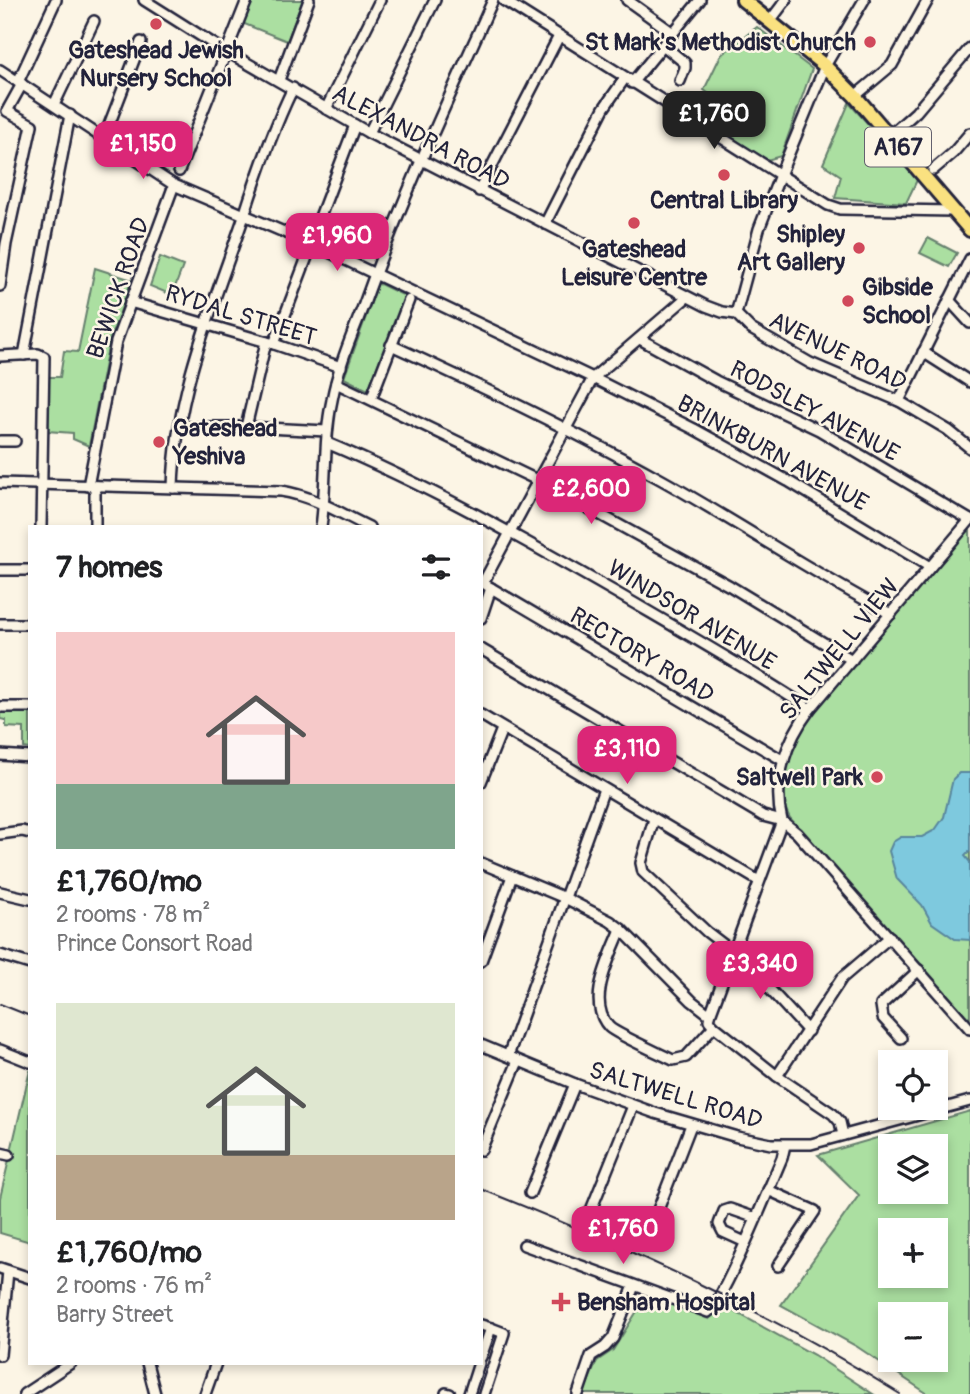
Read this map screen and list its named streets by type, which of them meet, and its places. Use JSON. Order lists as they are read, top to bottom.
{
  "streets": {
    "main road": ["A167"],
    "street": [
      "ALEXANDRA ROAD",
      "BEWICK ROAD",
      "RYDAL STREET",
      "AVENUE ROAD",
      "RODSLEY AVENUE",
      "BRINKBURN AVENUE",
      "WINDSOR AVENUE",
      "SALTWELL VIEW",
      "RECTORY ROAD",
      "SALTWELL ROAD"
    ]
  },
  "crossings": [
    ["ALEXANDRA ROAD", "AVENUE ROAD"],
    ["BEWICK ROAD", "RYDAL STREET"],
    ["BEWICK ROAD", "BRINKBURN AVENUE"],
    ["RODSLEY AVENUE", "SALTWELL VIEW"],
    ["BRINKBURN AVENUE", "SALTWELL VIEW"],
    ["WINDSOR AVENUE", "SALTWELL VIEW"],
    ["SALTWELL VIEW", "RECTORY ROAD"]
  ],
  "places": {
    "other": [
      "Gateshead Jewish Nursery School",
      "St Mark's Methodist Church",
      "Central Library",
      "Gateshead Leisure Centre",
      "Shipley Art Gallery",
      "Gibside School",
      "Gateshead Yeshiva",
      "Saltwell Park"
    ],
    "health": ["Bensham Hospital"]
  },
  "page": {
    "price": [
      "£1,760",
      "£1,150",
      "£1,960",
      "£2,600",
      "£3,110",
      "£3,340",
      "£1,760"
    ],
    "heading": "7 homes",
    "list": [
      {
        "name": "£1,760/mo",
        "note": "2 rooms · 78 m² · Prince Consort Road"
      },
      {
        "name": "£1,760/mo",
        "note": "2 rooms · 76 m² · Barry Street"
      }
    ],
    "map_buttons": ["+", "−"]
  }
}
